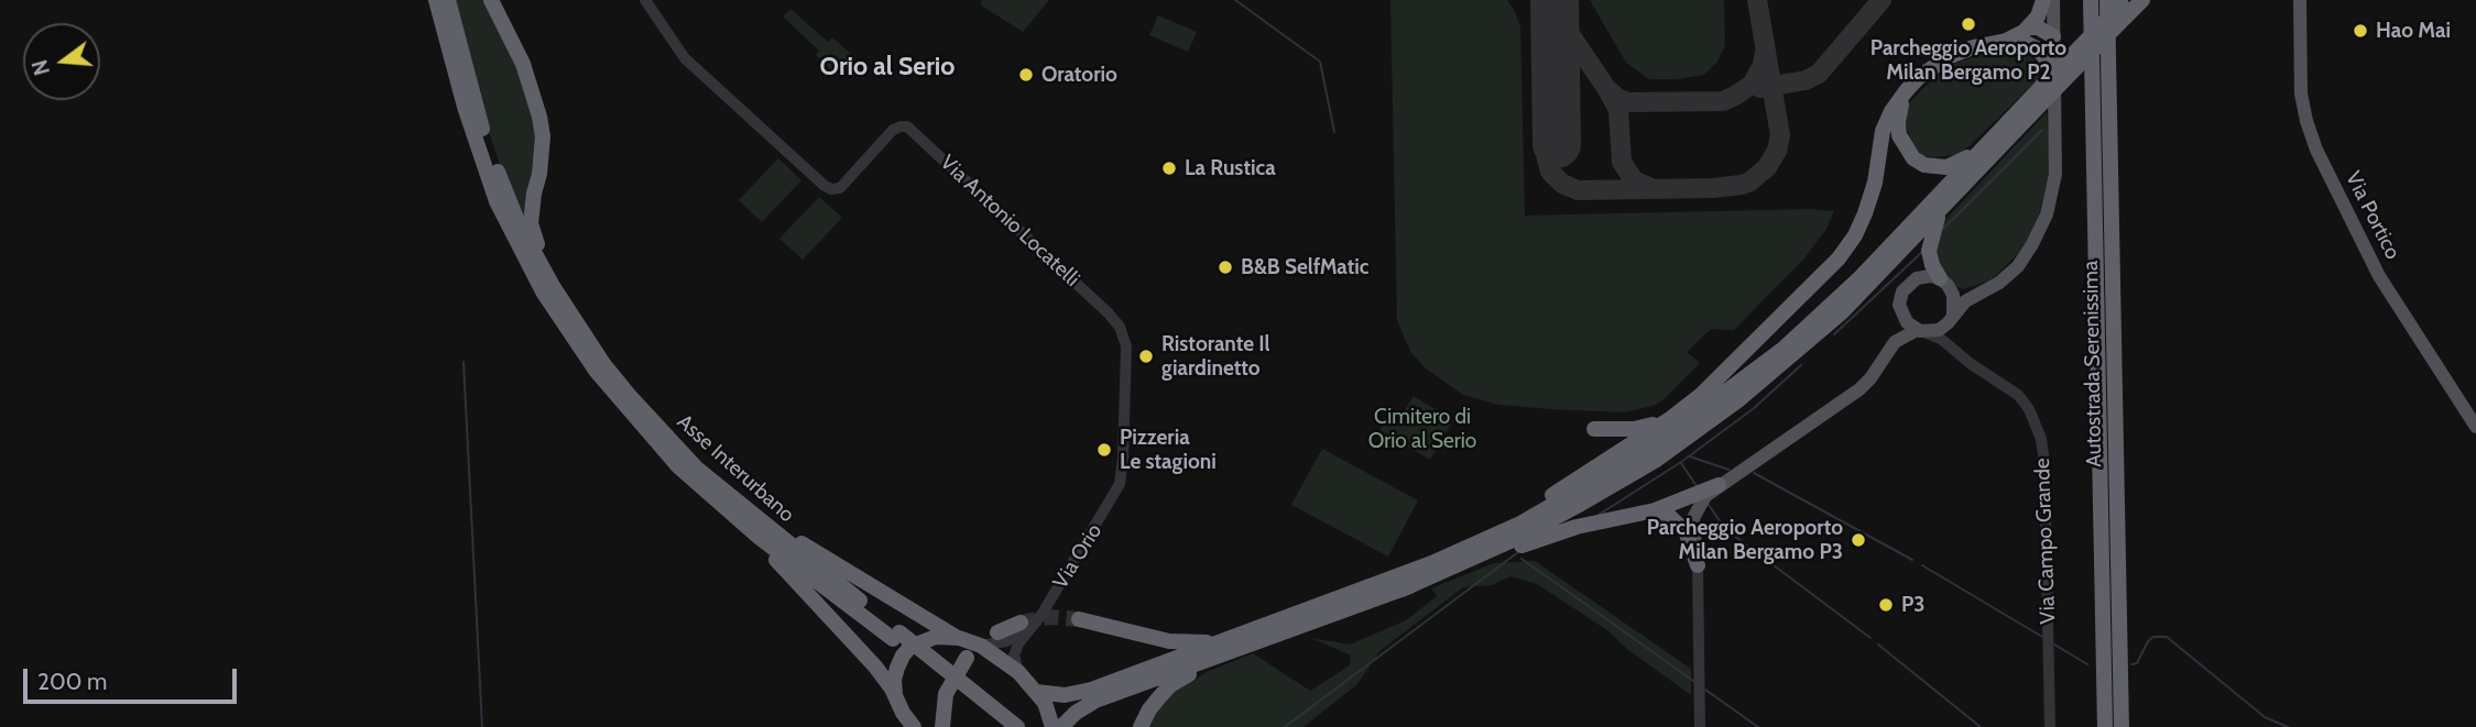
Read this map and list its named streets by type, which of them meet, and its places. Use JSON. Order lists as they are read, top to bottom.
{
  "streets": {
    "highway": ["Autostrada Serenissima", "Asse Interurbano"],
    "main road": ["Via Portico"],
    "street": ["Via Antonio Locatelli", "Via Campo Grande", "Via Orio"]
  },
  "crossings": [
    ["Via Antonio Locatelli", "Via Orio"]
  ],
  "districts": ["Orio al Serio"],
  "parks": ["Cimitero di Orio al Serio"],
  "places": [
    "Parcheggio Aeroporto Milan Bergamo P2",
    "Hao Mai",
    "Oratorio",
    "La Rustica",
    "B&B SelfMatic",
    "Ristorante Il giardinetto",
    "Pizzeria Le stagioni",
    "Parcheggio Aeroporto Milan Bergamo P3",
    "P3"
  ],
  "scale_bar": "200 m",
  "north": "left"
}
